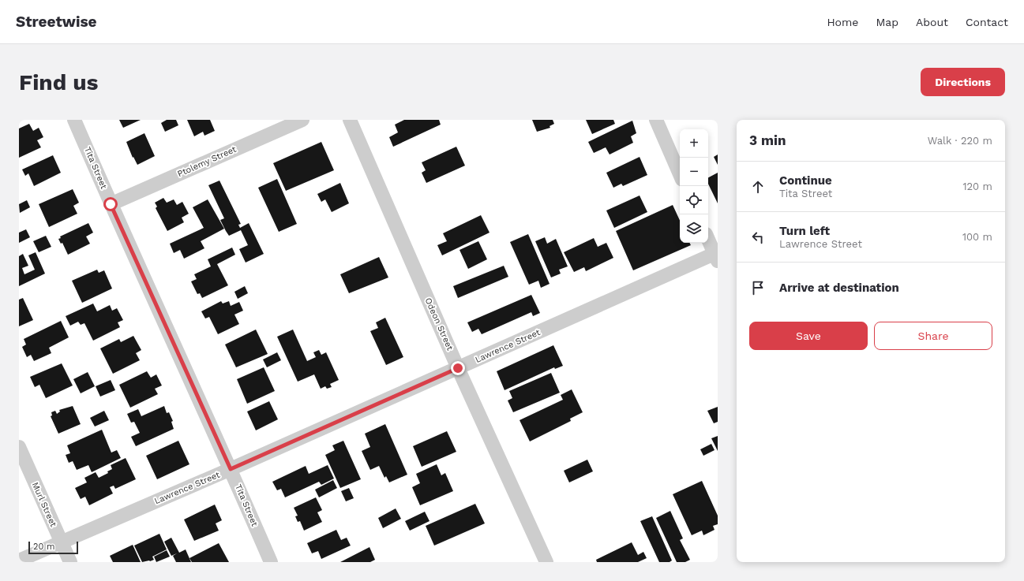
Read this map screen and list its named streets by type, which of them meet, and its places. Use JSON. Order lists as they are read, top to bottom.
{
  "streets": {
    "street": [
      "Ptolemy Street",
      "Tita Street",
      "Odeon Street",
      "Lawrence Street",
      "Murl Street"
    ]
  },
  "crossings": [
    ["Ptolemy Street", "Tita Street"],
    ["Tita Street", "Lawrence Street"],
    ["Odeon Street", "Lawrence Street"],
    ["Lawrence Street", "Murl Street"]
  ],
  "scale_bar": "20 m",
  "page": {
    "header": "Streetwise",
    "nav": [
      "Home",
      "Map",
      "About",
      "Contact"
    ],
    "buttons": [
      "Directions",
      ["Save", "Share"]
    ],
    "title": "Find us",
    "heading": ["3 min", "Walk · 220 m"],
    "map_buttons": ["+", "−"],
    "list": [
      ["Continue", "Tita Street", "120 m"],
      ["Turn left", "Lawrence Street", "100 m"],
      "Arrive at destination"
    ],
    "scale": "20 m"
  }
}
